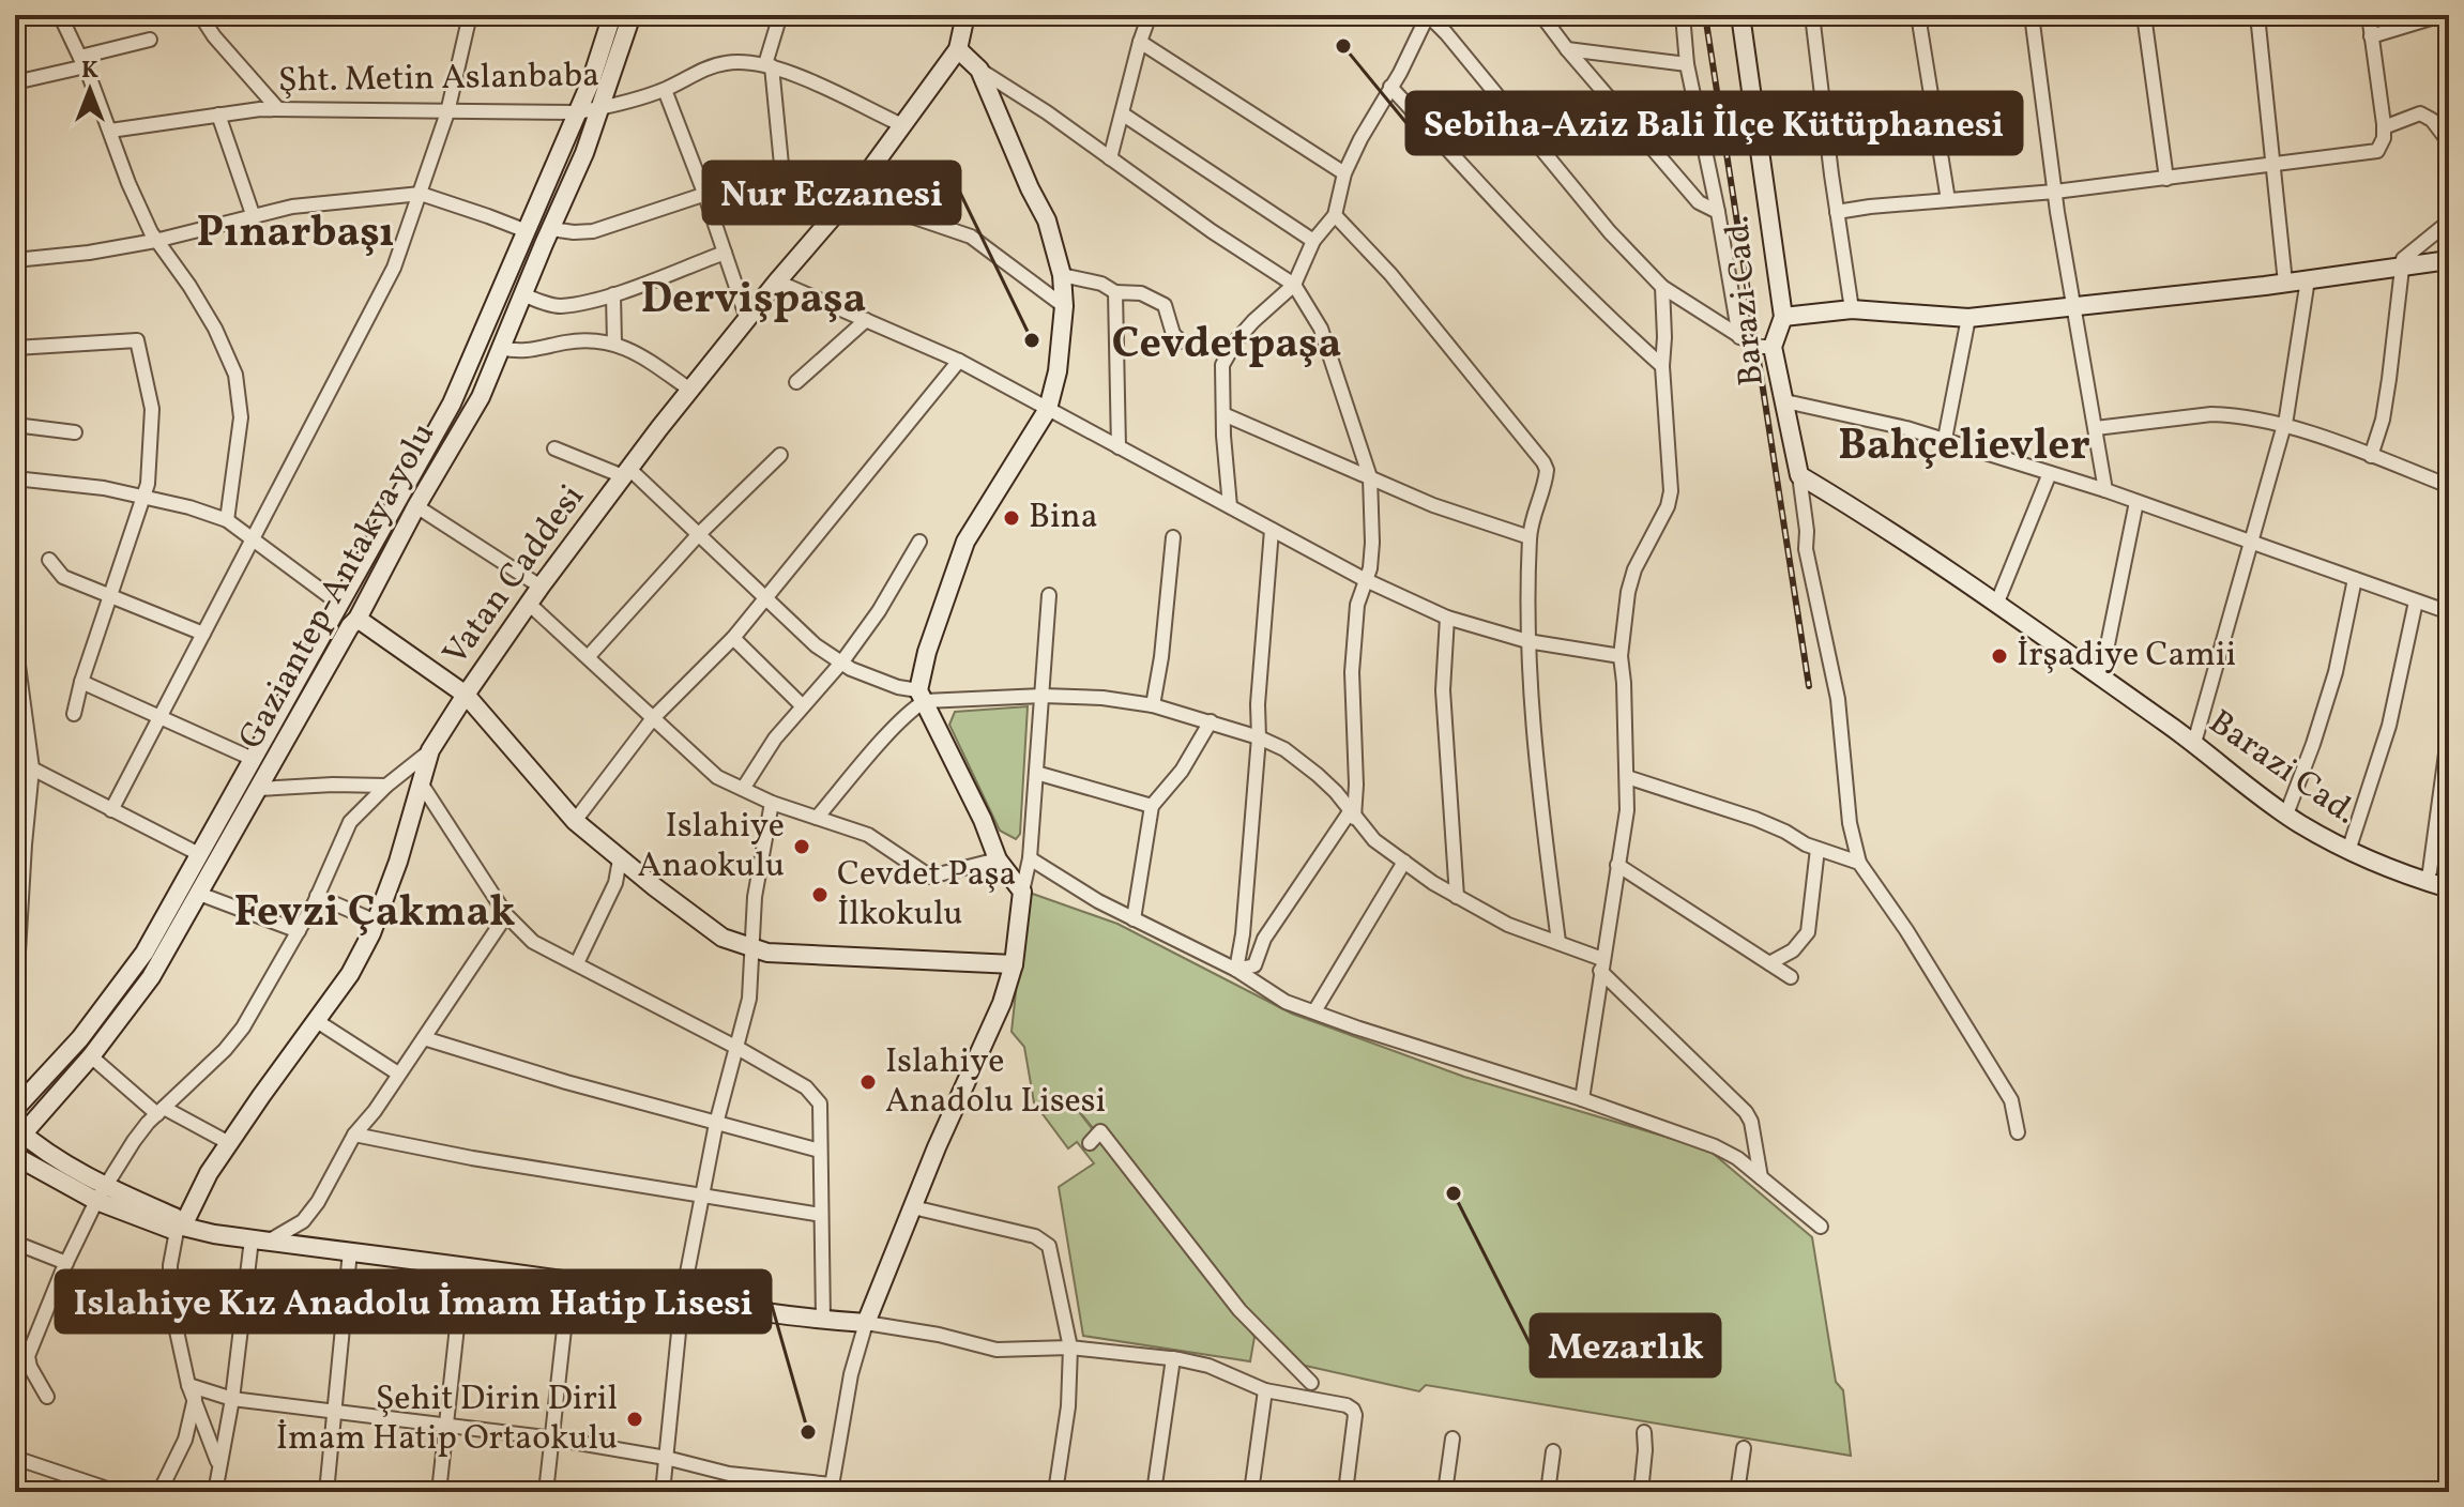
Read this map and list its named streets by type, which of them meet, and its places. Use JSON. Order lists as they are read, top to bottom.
{
  "streets": {
    "street": [
      "Şht. Metin Aslanbaba",
      "Barazi Cad.",
      "Vatan Caddesi",
      "Gaziantep-Antakya yolu"
    ]
  },
  "crossings": [
    ["Şht. Metin Aslanbaba", "Vatan Caddesi"],
    ["Şht. Metin Aslanbaba", "Gaziantep-Antakya yolu"]
  ],
  "districts": [
    "Pınarbaşı",
    "Dervişpaşa",
    "Cevdetpaşa",
    "Bahçelievler",
    "Fevzi Çakmak"
  ],
  "places": [
    "Sebiha-Aziz Bali İlçe Kütüphanesi",
    "Nur Eczanesi",
    "Bina",
    "İrşadiye Camii",
    "Islahiye Anaokulu",
    "Cevdet Paşa İlkokulu",
    "Islahiye Anadolu Lisesi",
    "Mezarlık",
    "Şehit Dirin Diril İmam Hatip Ortaokulu",
    "Islahiye Kız Anadolu İmam Hatip Lisesi"
  ],
  "north": "top"
}
